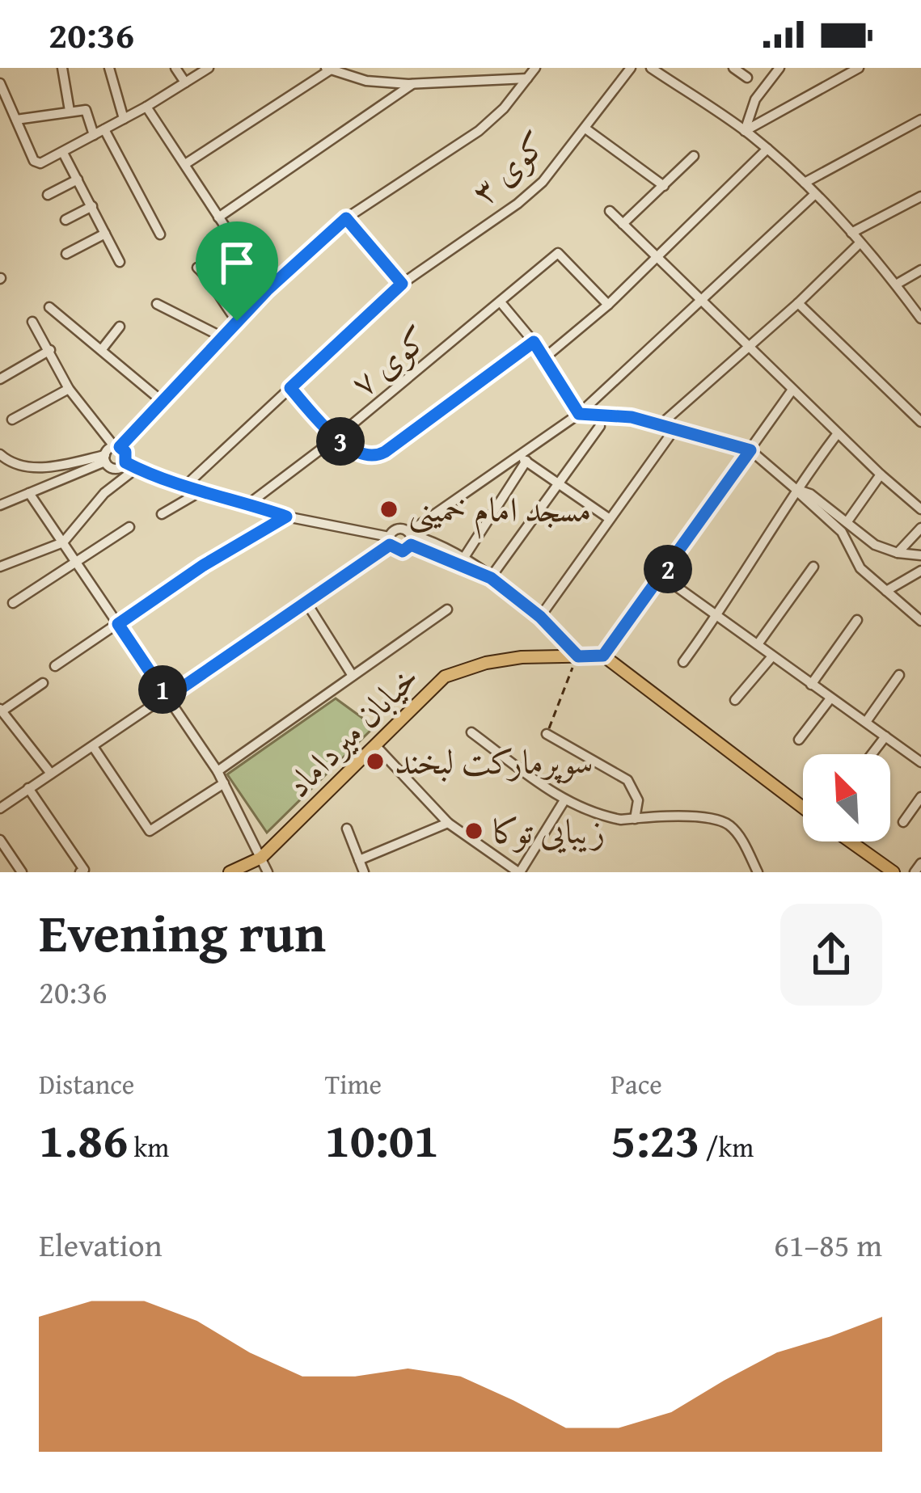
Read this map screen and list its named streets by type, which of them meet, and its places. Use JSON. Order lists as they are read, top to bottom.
{
  "streets": {
    "main road": ["خیابان میرداماد"],
    "street": ["کوی ۳", "کوی ۷"]
  },
  "places": ["مسجد امام خمینی", "سوپرمارکت لبخند", "زیبایی توکا"],
  "north": "top left",
  "page": {
    "status": "20:36",
    "pins": ["3", "2", "1"],
    "heading": ["Evening run", "20:36"],
    "stats": [
      ["Distance", "1.86 km"],
      ["Time", "10:01"],
      ["Pace", "5:23 /km"]
    ],
    "chart": ["Elevation", "61–85 m"]
  }
}
